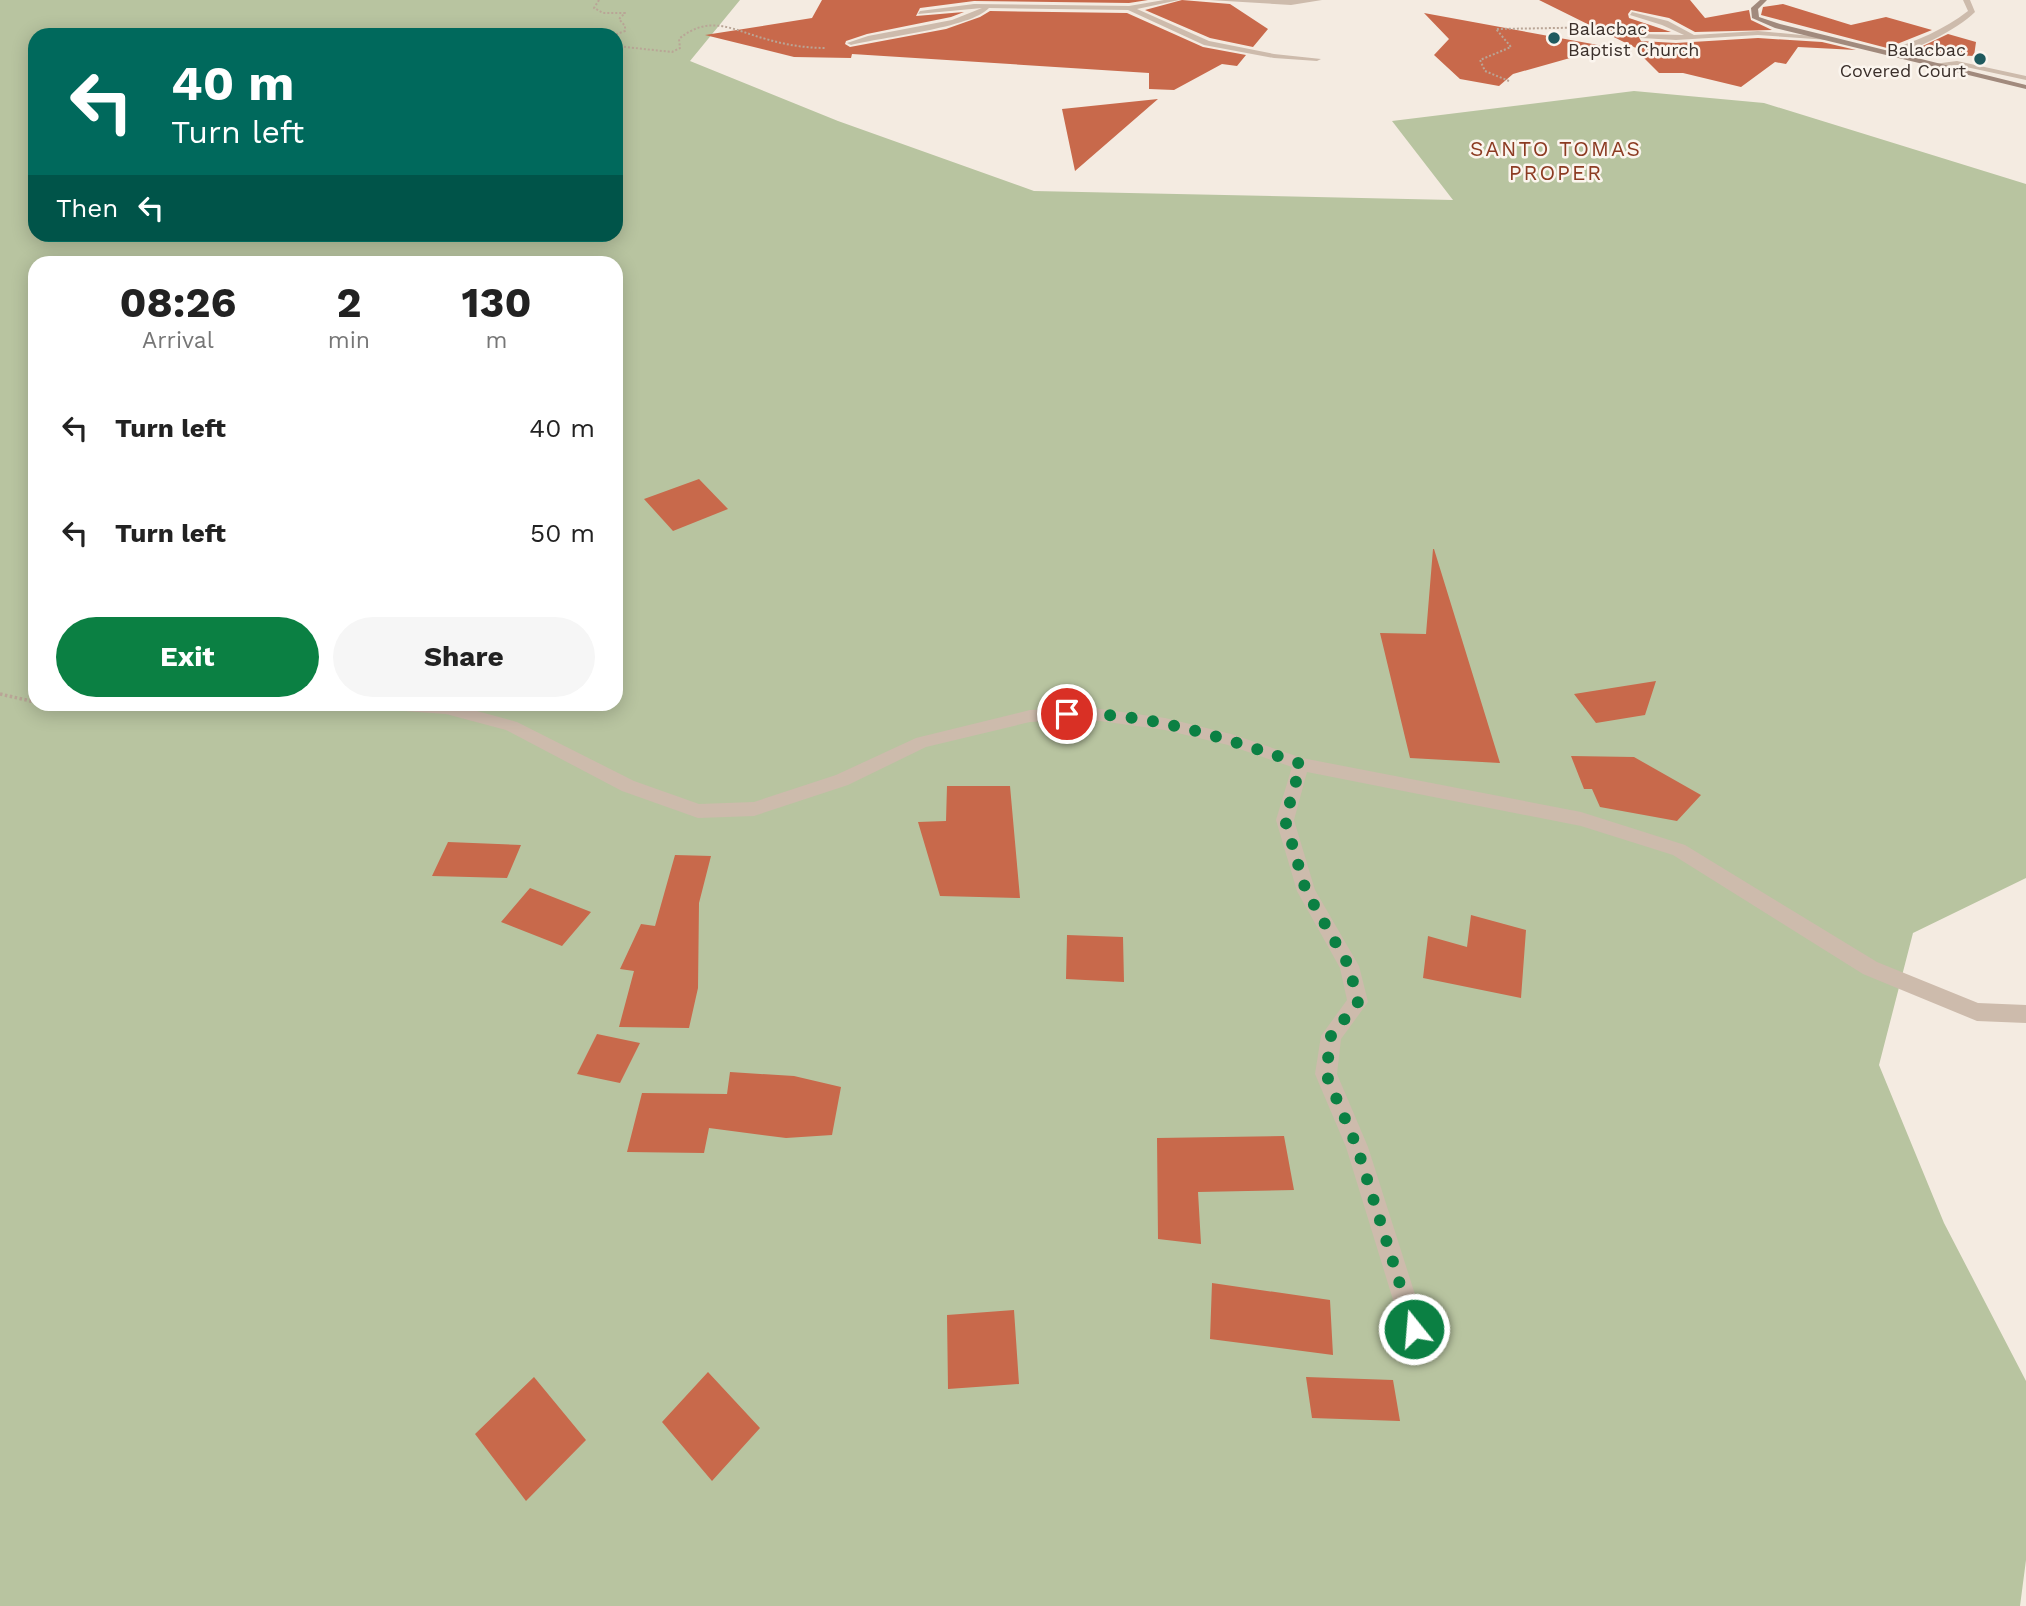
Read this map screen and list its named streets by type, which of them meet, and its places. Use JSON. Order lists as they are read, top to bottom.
{
  "districts": ["SANTO TOMAS PROPER"],
  "places": ["Balacbac Baptist Church", "Balacbac Covered Court"],
  "page": {
    "turn": ["40 m", "Turn left"],
    "then": "Then",
    "eta": [
      "08:26",
      "Arrival",
      "2",
      "min",
      "130",
      "m"
    ],
    "list": [
      {
        "name": "Turn left",
        "value": "40 m"
      },
      {
        "name": "Turn left",
        "value": "50 m"
      }
    ],
    "buttons": ["Exit", "Share"]
  }
}
